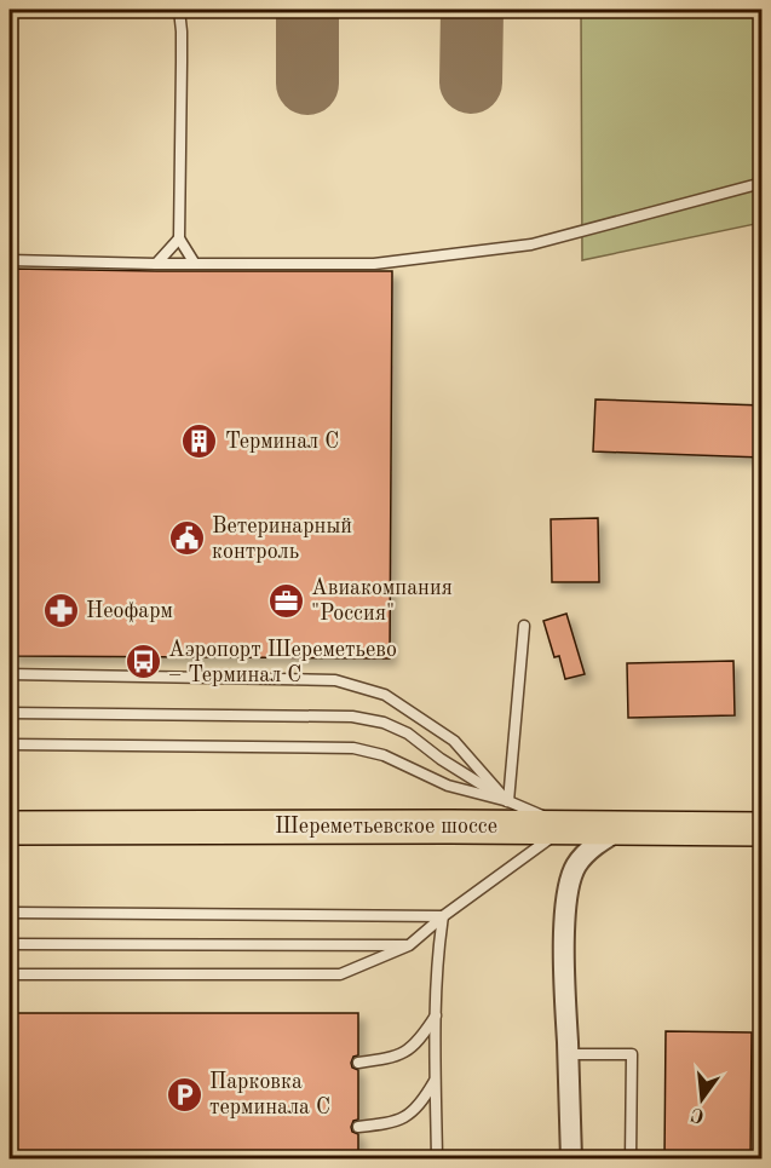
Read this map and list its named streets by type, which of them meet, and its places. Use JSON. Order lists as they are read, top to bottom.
{
  "streets": {
    "main road": ["Шереметьевское шоссе"]
  },
  "places": {
    "building": ["Терминал C"],
    "public building": ["Ветеринарный контроль"],
    "office": ["Авиакомпания \"Россия\""],
    "pharmacy": ["Неофарм"],
    "bus stop": ["Аэропорт Шереметьево – Терминал C"],
    "parking": ["Парковка терминала C"]
  },
  "north": "bottom"
}
